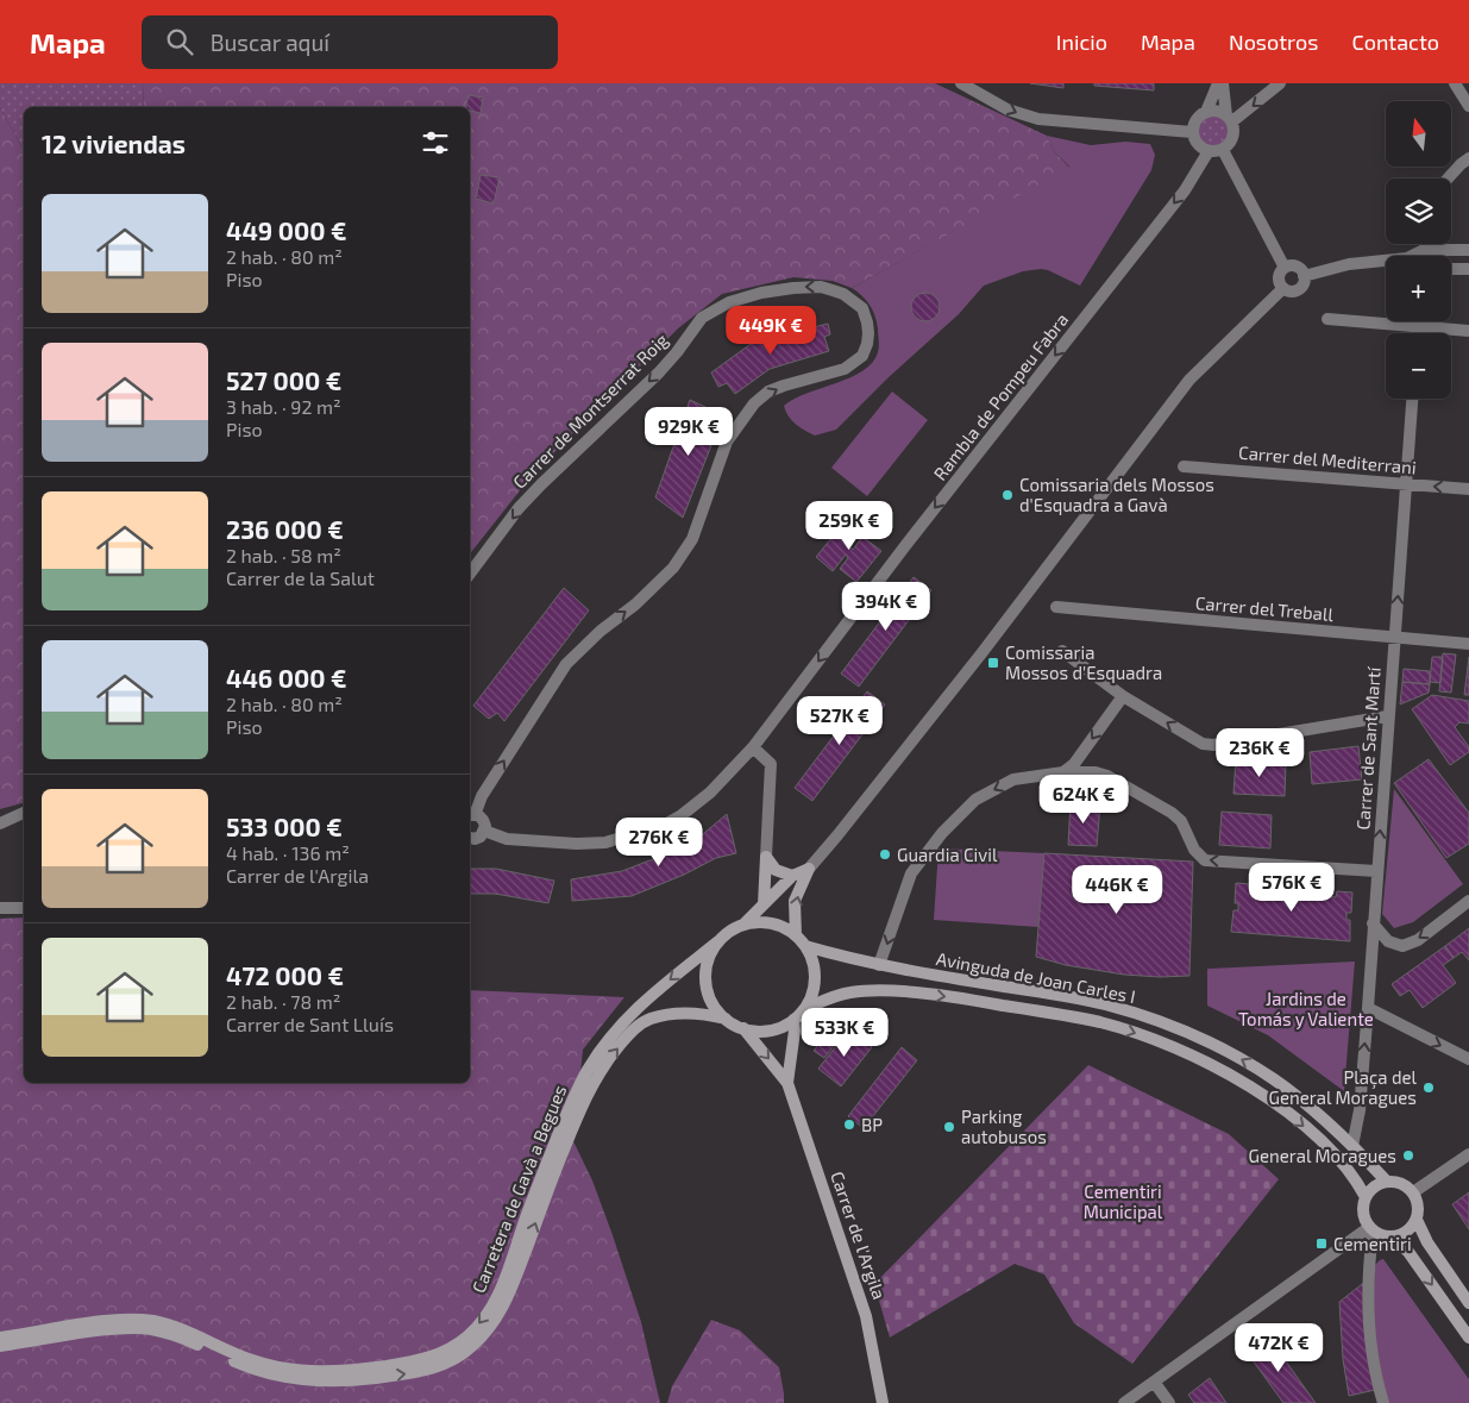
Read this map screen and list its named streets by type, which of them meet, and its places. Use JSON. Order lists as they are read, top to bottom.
{
  "streets": {
    "main road": ["Avinguda de Joan Carles I", "Carretera de Gavà a Begues", "Carrer de l'Argila"],
    "street": [
      "Rambla de Pompeu Fabra",
      "Carrer de Montserrat Roig",
      "Carrer del Mediterrani",
      "Carrer del Treball",
      "Carrer de Sant Martí"
    ]
  },
  "crossings": [
    ["Carrer del Mediterrani", "Carrer de Sant Martí"],
    ["Carrer del Treball", "Carrer de Sant Martí"],
    ["Carrer de Sant Martí", "Avinguda de Joan Carles I"],
    ["Avinguda de Joan Carles I", "Carretera de Gavà a Begues"],
    ["Avinguda de Joan Carles I", "Carrer de l'Argila"],
    ["Carretera de Gavà a Begues", "Carrer de l'Argila"]
  ],
  "one_way": ["Rambla de Pompeu Fabra", "Carrer de Sant Martí"],
  "parks": ["Jardins de Tomás y Valiente", "Cementiri Municipal"],
  "places": {
    "other": [
      "Comissaria dels Mossos d'Esquadra a Gavà",
      "Guardia Civil",
      "Plaça del General Moragues",
      "BP",
      "Parking autobusos",
      "General Moragues"
    ],
    "transit": ["Comissaria Mossos d'Esquadra", "Cementiri"]
  },
  "north": "top",
  "page": {
    "header": "Mapa",
    "search": "Buscar aquí",
    "nav": [
      "Inicio",
      "Mapa",
      "Nosotros",
      "Contacto"
    ],
    "map_buttons": ["+", "−"],
    "heading": "12 viviendas",
    "list": [
      {
        "name": "449 000 €",
        "note": "2 hab. · 80 m² · Piso"
      },
      {
        "name": "527 000 €",
        "note": "3 hab. · 92 m² · Piso"
      },
      {
        "name": "236 000 €",
        "note": "2 hab. · 58 m² · Carrer de la Salut"
      },
      {
        "name": "446 000 €",
        "note": "2 hab. · 80 m² · Piso"
      },
      {
        "name": "533 000 €",
        "note": "4 hab. · 136 m² · Carrer de l'Argila"
      },
      {
        "name": "472 000 €",
        "note": "2 hab. · 78 m² · Carrer de Sant Lluís"
      }
    ],
    "price": [
      "449K €",
      "929K €",
      "259K €",
      "394K €",
      "527K €",
      "236K €",
      "624K €",
      "276K €",
      "576K €",
      "446K €",
      "533K €",
      "472K €"
    ]
  }
}
